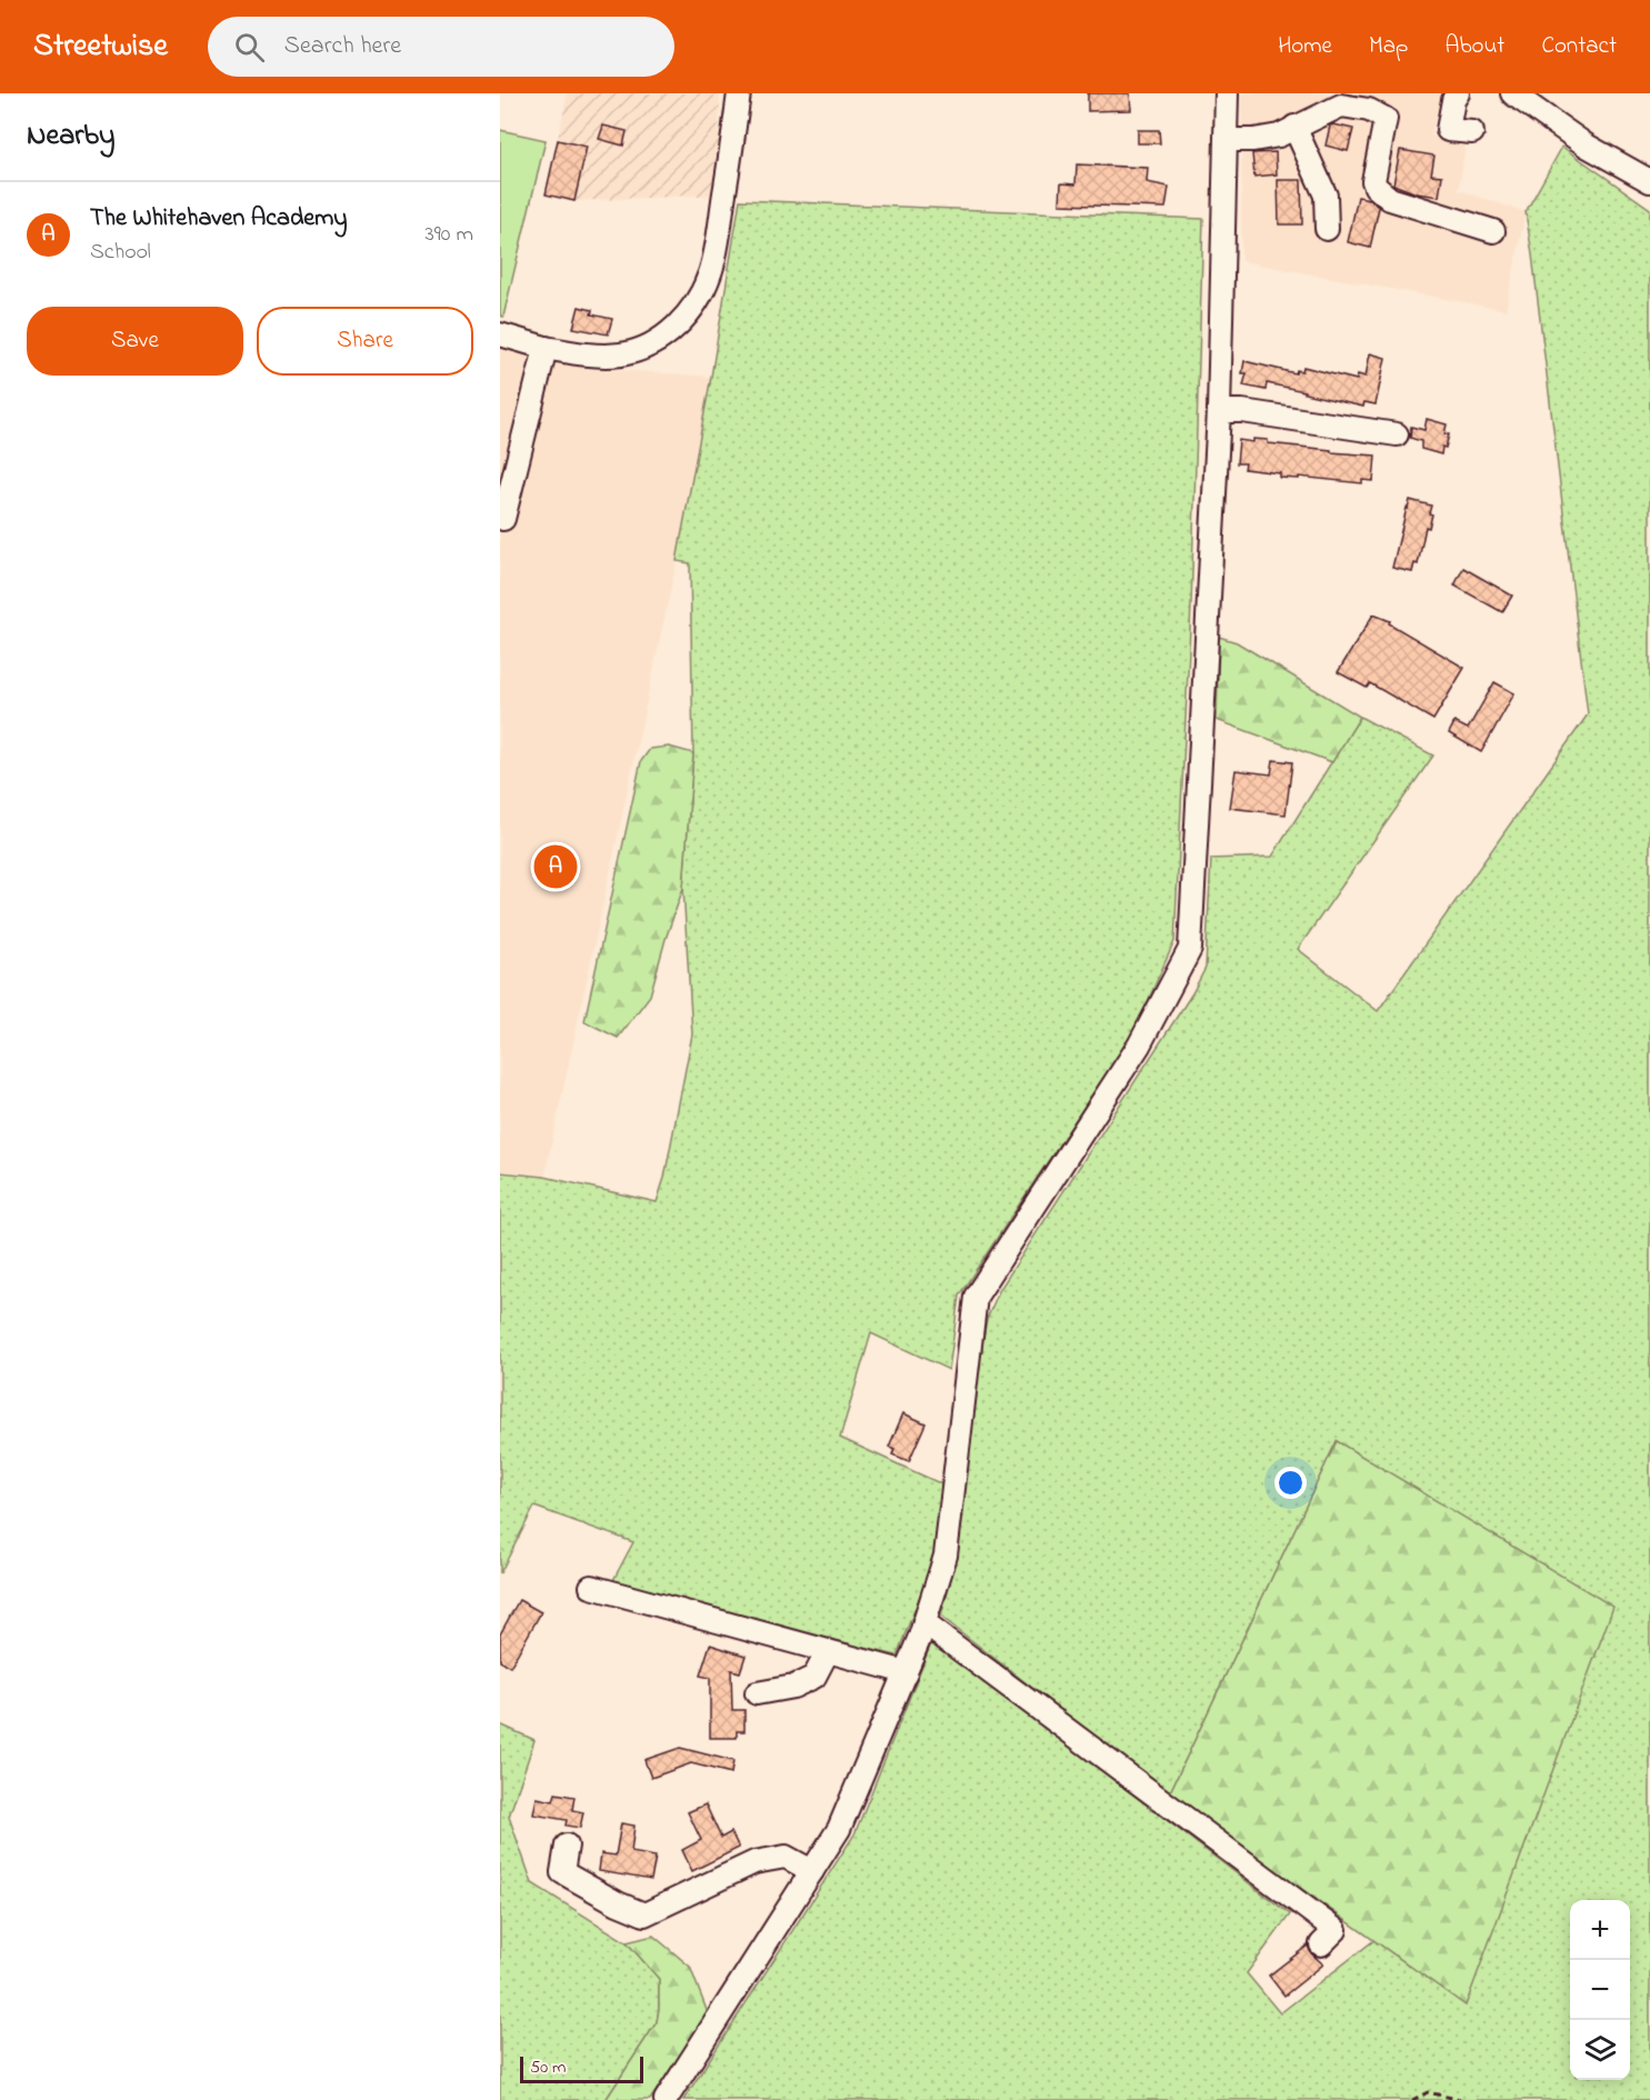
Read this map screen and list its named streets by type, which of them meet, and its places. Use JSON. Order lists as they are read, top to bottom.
{
  "scale_bar": "50 m",
  "page": {
    "header": "Streetwise",
    "search": "Search here",
    "nav": [
      "Home",
      "Map",
      "About",
      "Contact"
    ],
    "heading": "Nearby",
    "list": [
      {
        "mark": "A",
        "name": "The Whitehaven Academy",
        "note": "School",
        "value": "390 m"
      }
    ],
    "buttons": ["Save", "Share"],
    "pins": "A",
    "map_buttons": ["+", "−"],
    "scale": "50 m"
  }
}
